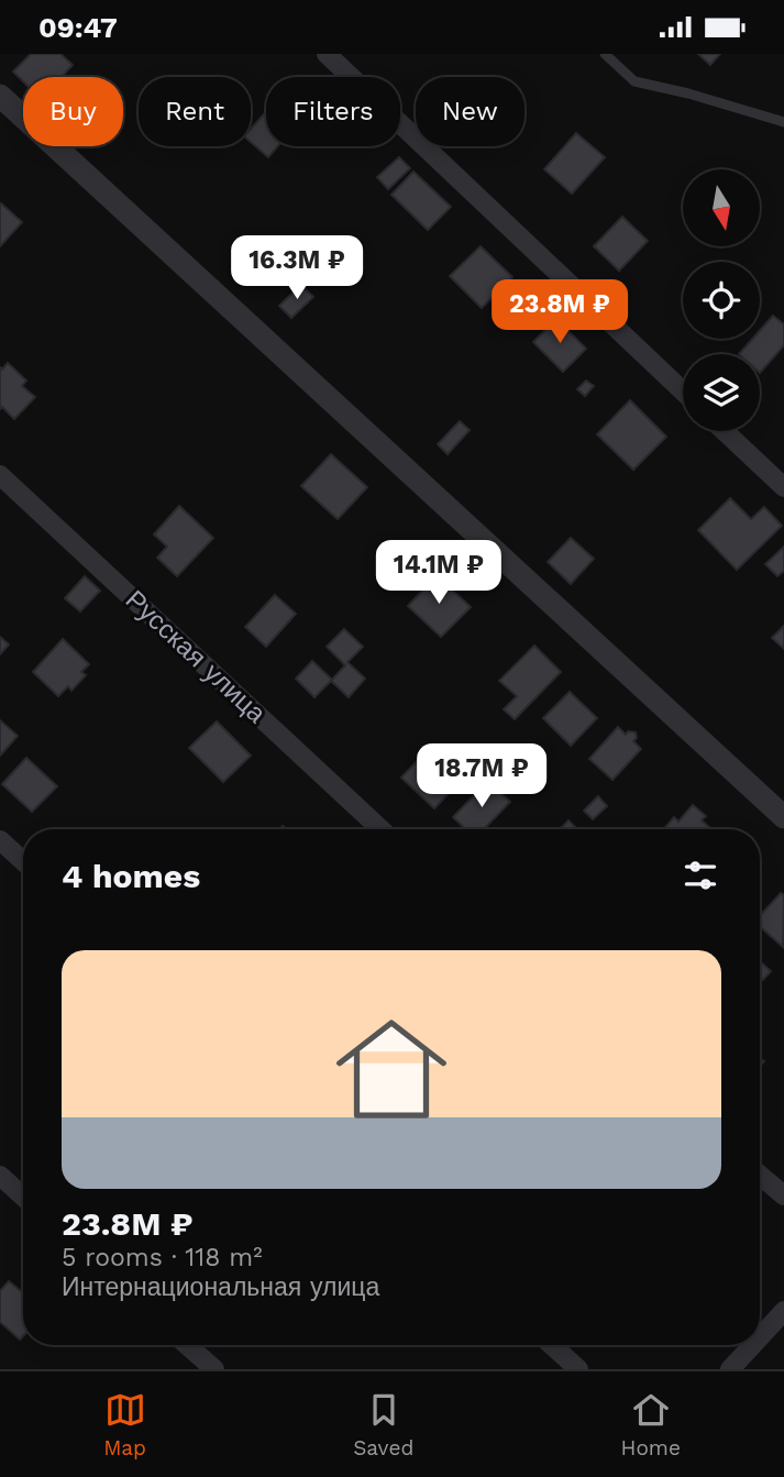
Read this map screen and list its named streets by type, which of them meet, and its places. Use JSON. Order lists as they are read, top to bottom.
{
  "streets": {
    "street": ["Русская улица"]
  },
  "north": "bottom",
  "page": {
    "status": "09:47",
    "chip": [
      "Buy",
      "Rent",
      "Filters",
      "New"
    ],
    "price": [
      "16.3M ₽",
      "23.8M ₽",
      "14.1M ₽",
      "18.7M ₽"
    ],
    "heading": "4 homes",
    "list": [
      {
        "name": "23.8M ₽",
        "note": "5 rooms · 118 m² · Интернациональная улица"
      }
    ],
    "tabs": ["Map", "Saved", "Home"]
  }
}
